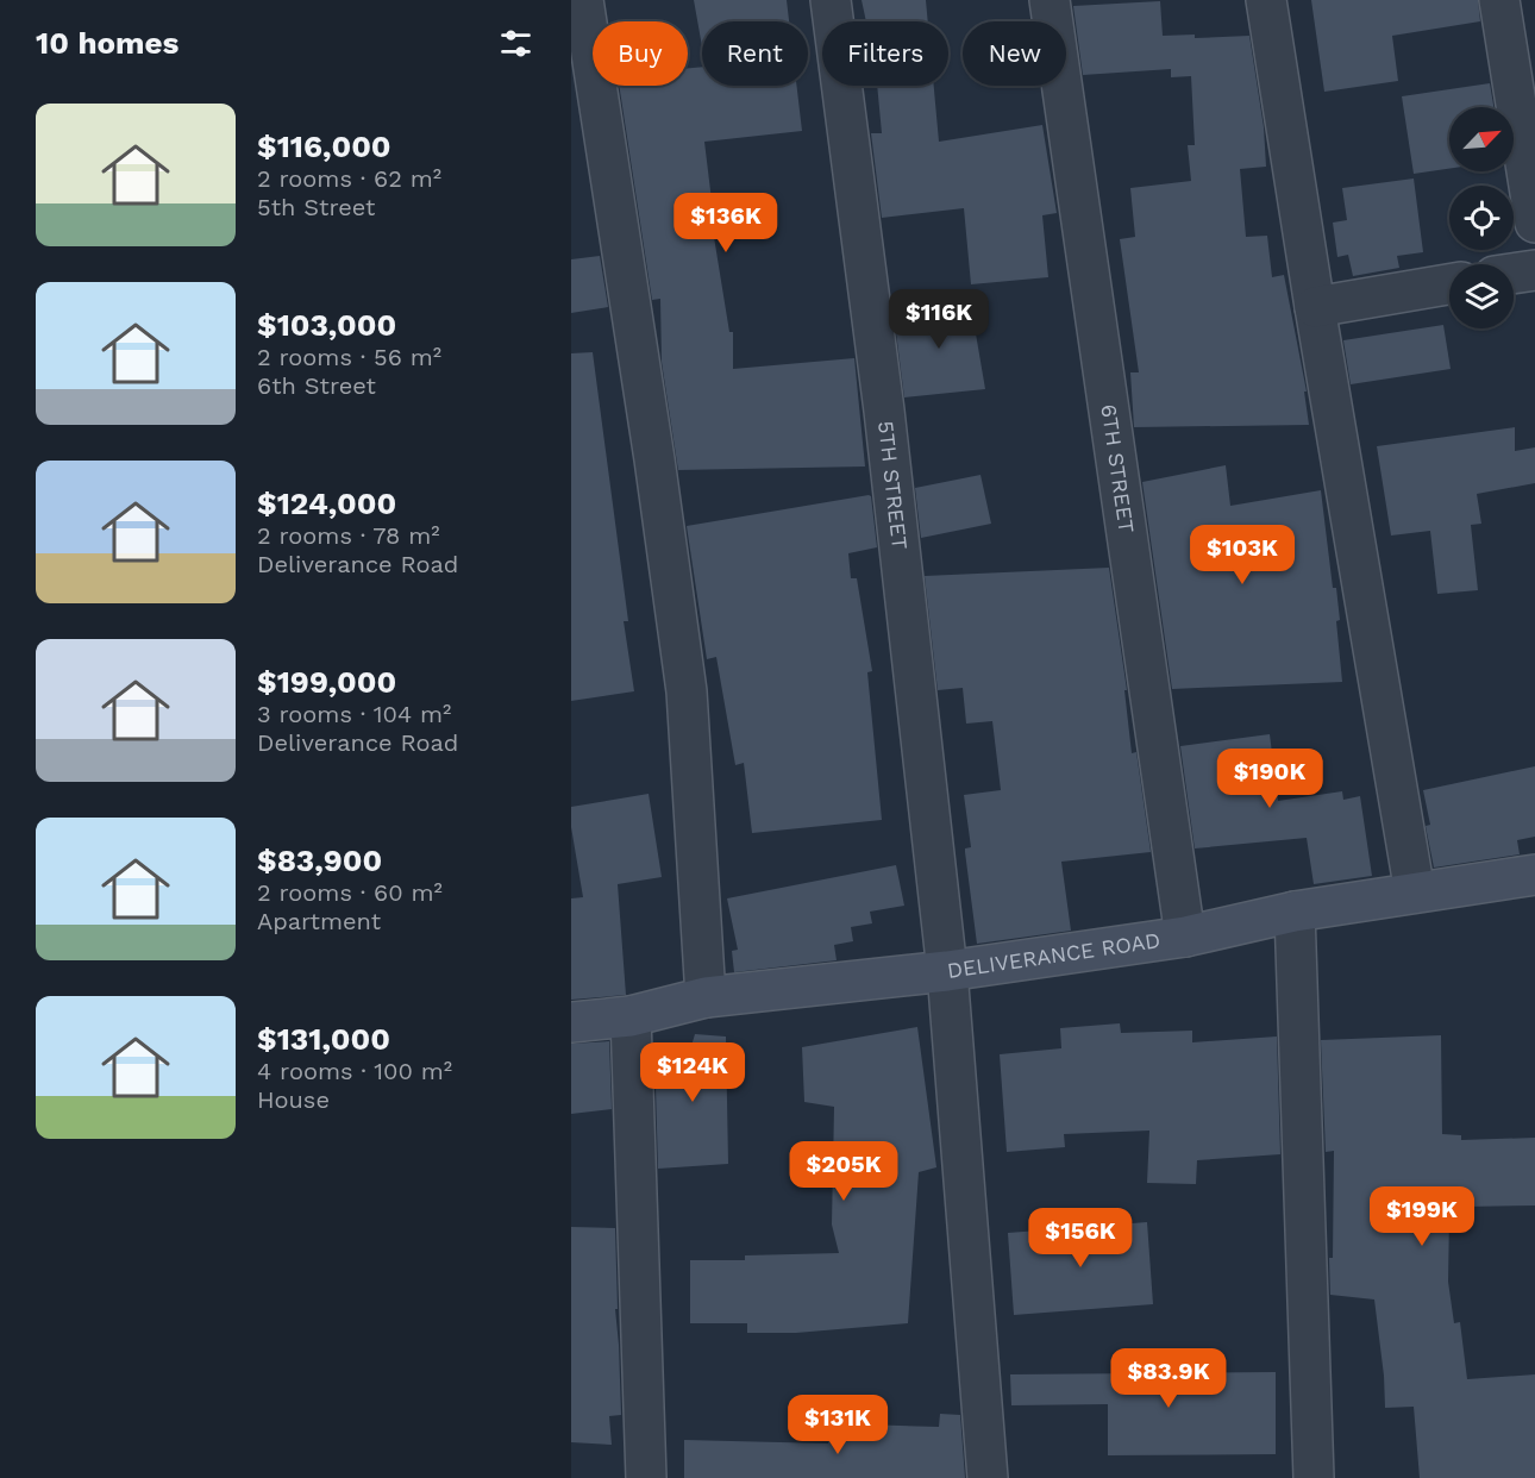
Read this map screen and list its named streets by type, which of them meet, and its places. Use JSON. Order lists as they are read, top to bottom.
{
  "streets": {
    "street": ["6TH STREET", "5TH STREET", "DELIVERANCE ROAD"]
  },
  "crossings": [
    ["6TH STREET", "DELIVERANCE ROAD"],
    ["5TH STREET", "DELIVERANCE ROAD"]
  ],
  "north": "top right",
  "page": {
    "heading": "10 homes",
    "chip": [
      "Buy",
      "Rent",
      "Filters",
      "New"
    ],
    "list": [
      {
        "name": "$116,000",
        "note": "2 rooms · 62 m² · 5th Street"
      },
      {
        "name": "$103,000",
        "note": "2 rooms · 56 m² · 6th Street"
      },
      {
        "name": "$124,000",
        "note": "2 rooms · 78 m² · Deliverance Road"
      },
      {
        "name": "$199,000",
        "note": "3 rooms · 104 m² · Deliverance Road"
      },
      {
        "name": "$83,900",
        "note": "2 rooms · 60 m² · Apartment"
      },
      {
        "name": "$131,000",
        "note": "4 rooms · 100 m² · House"
      }
    ],
    "price": [
      "$136K",
      "$116K",
      "$103K",
      "$190K",
      "$124K",
      "$205K",
      "$199K",
      "$156K",
      "$83.9K",
      "$131K"
    ]
  }
}
